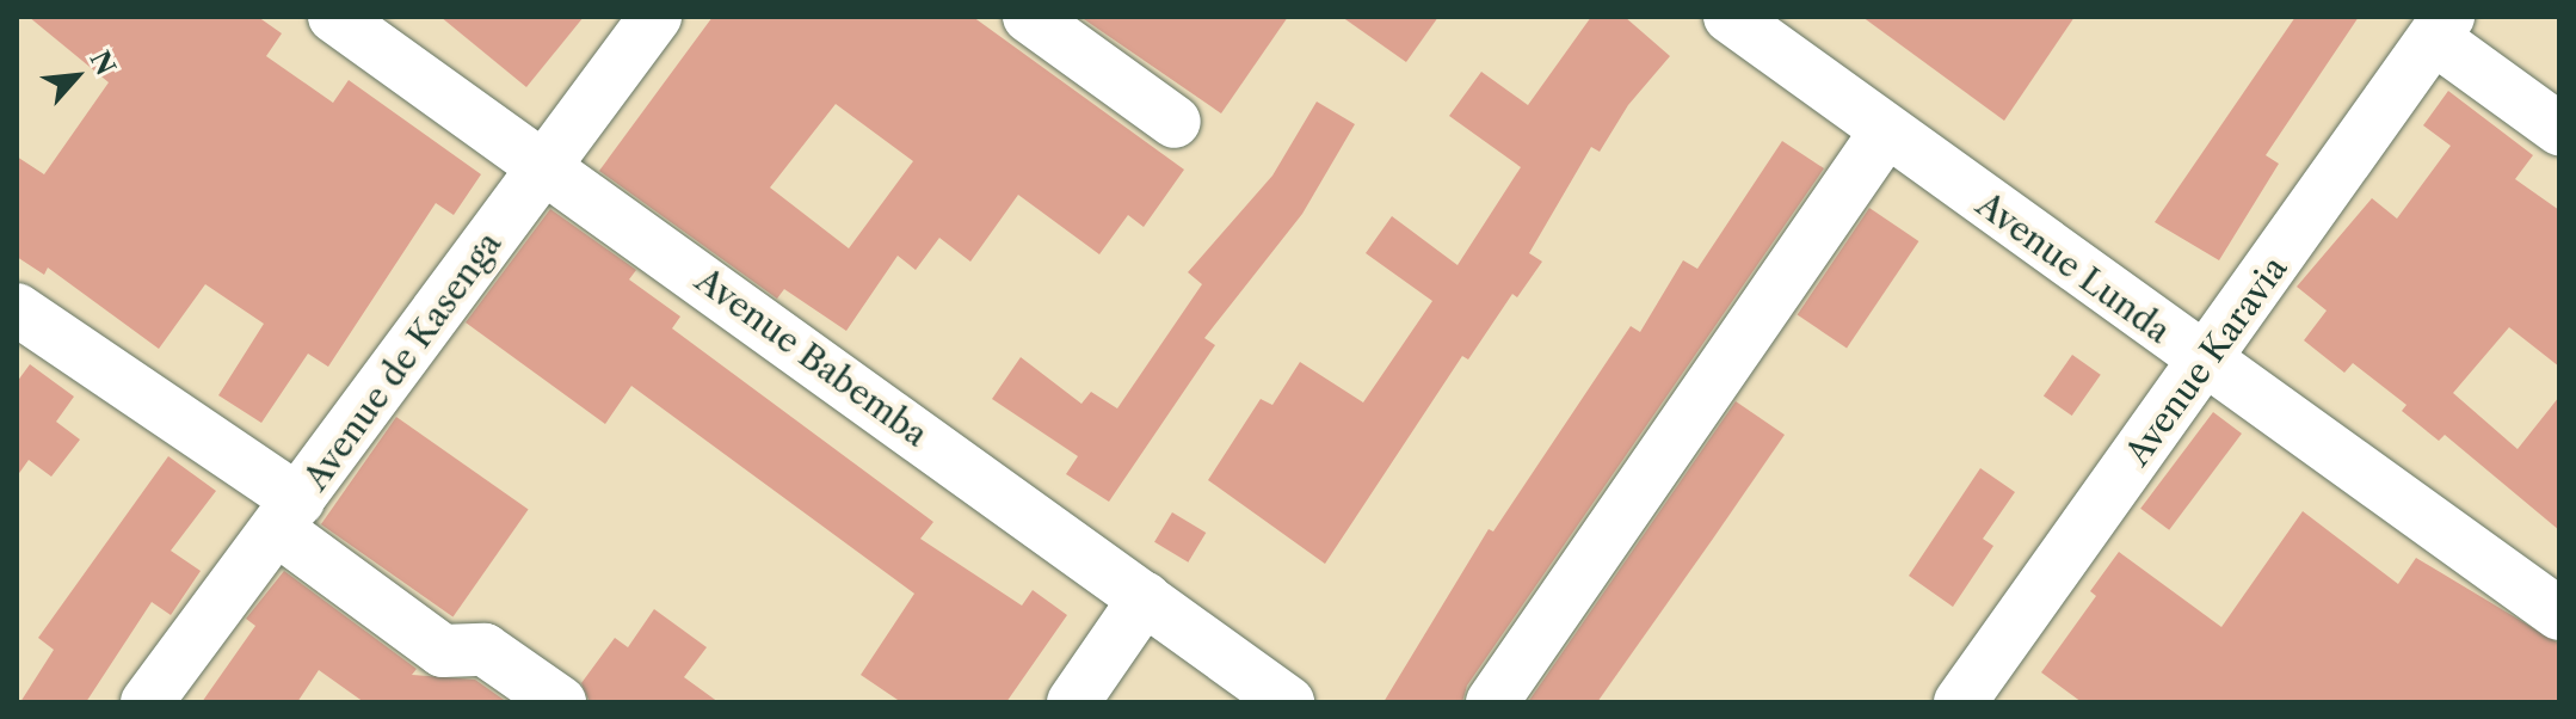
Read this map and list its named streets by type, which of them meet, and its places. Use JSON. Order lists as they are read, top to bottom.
{
  "streets": {
    "street": [
      "Avenue Lunda",
      "Avenue Babemba",
      "Avenue de Kasenga",
      "Avenue Karavia"
    ]
  },
  "crossings": [
    ["Avenue Lunda", "Avenue Karavia"],
    ["Avenue Babemba", "Avenue de Kasenga"]
  ],
  "north": "top right"
}
